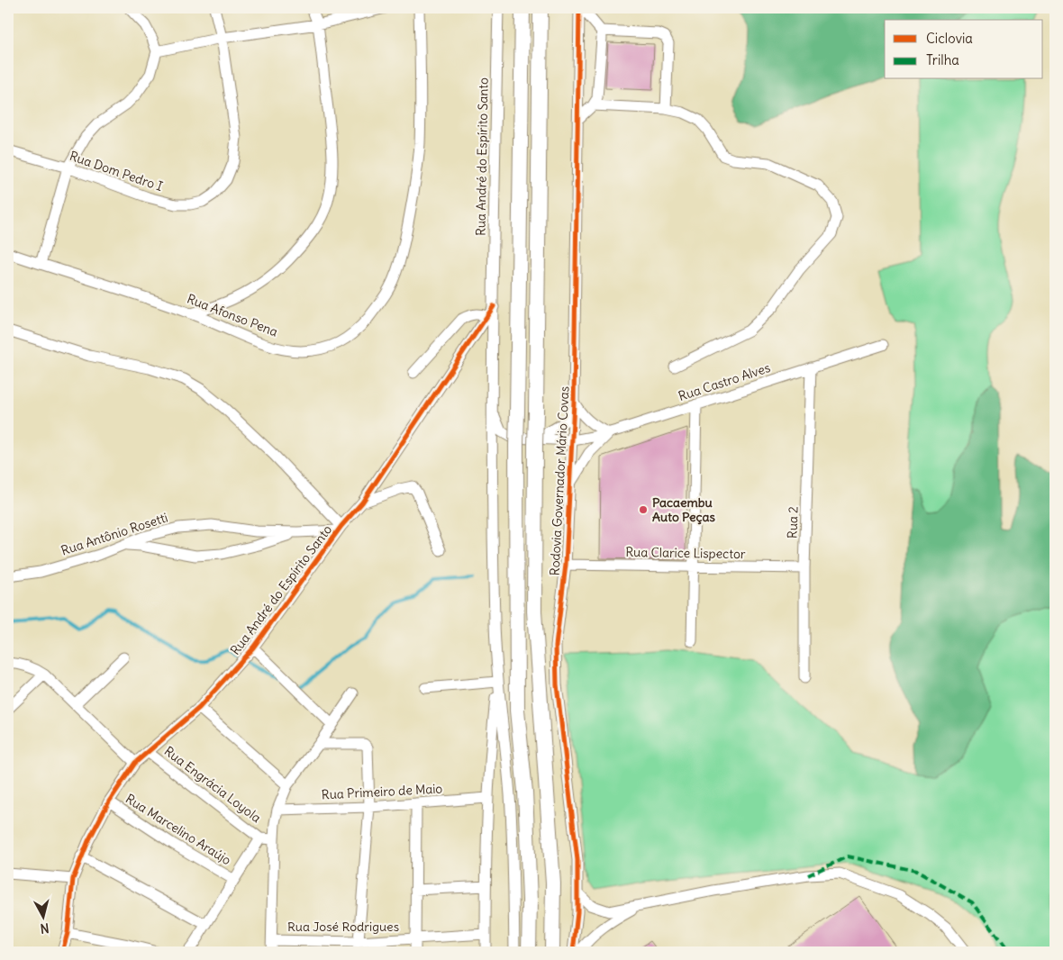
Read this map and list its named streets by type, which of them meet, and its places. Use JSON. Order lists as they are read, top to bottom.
{
  "streets": {
    "highway": ["Rodovia Governador Mário Covas"],
    "street": [
      "Rua André do Espírito Santo",
      "Rua Dom Pedro I",
      "Rua Afonso Pena",
      "Rua Castro Alves",
      "Rua 2",
      "Rua Antônio Rosetti",
      "Rua Clarice Lispector",
      "Rua Engrácia Loyola",
      "Rua Primeiro de Maio",
      "Rua Marcelino Araújo",
      "Rua José Rodrigues"
    ]
  },
  "crossings": [
    ["Rua André do Espírito Santo", "Rua Castro Alves"],
    ["Rua André do Espírito Santo", "Rua Antônio Rosetti"],
    ["Rua André do Espírito Santo", "Rua Engrácia Loyola"],
    ["Rua André do Espírito Santo", "Rua Marcelino Araújo"],
    ["Rua Castro Alves", "Rodovia Governador Mário Covas"],
    ["Rua Castro Alves", "Rua 2"],
    ["Rodovia Governador Mário Covas", "Rua Clarice Lispector"],
    ["Rua 2", "Rua Clarice Lispector"]
  ],
  "places": ["Pacaembu Auto Peças"],
  "legend": ["Ciclovia", "Trilha"],
  "north": "bottom"
}
